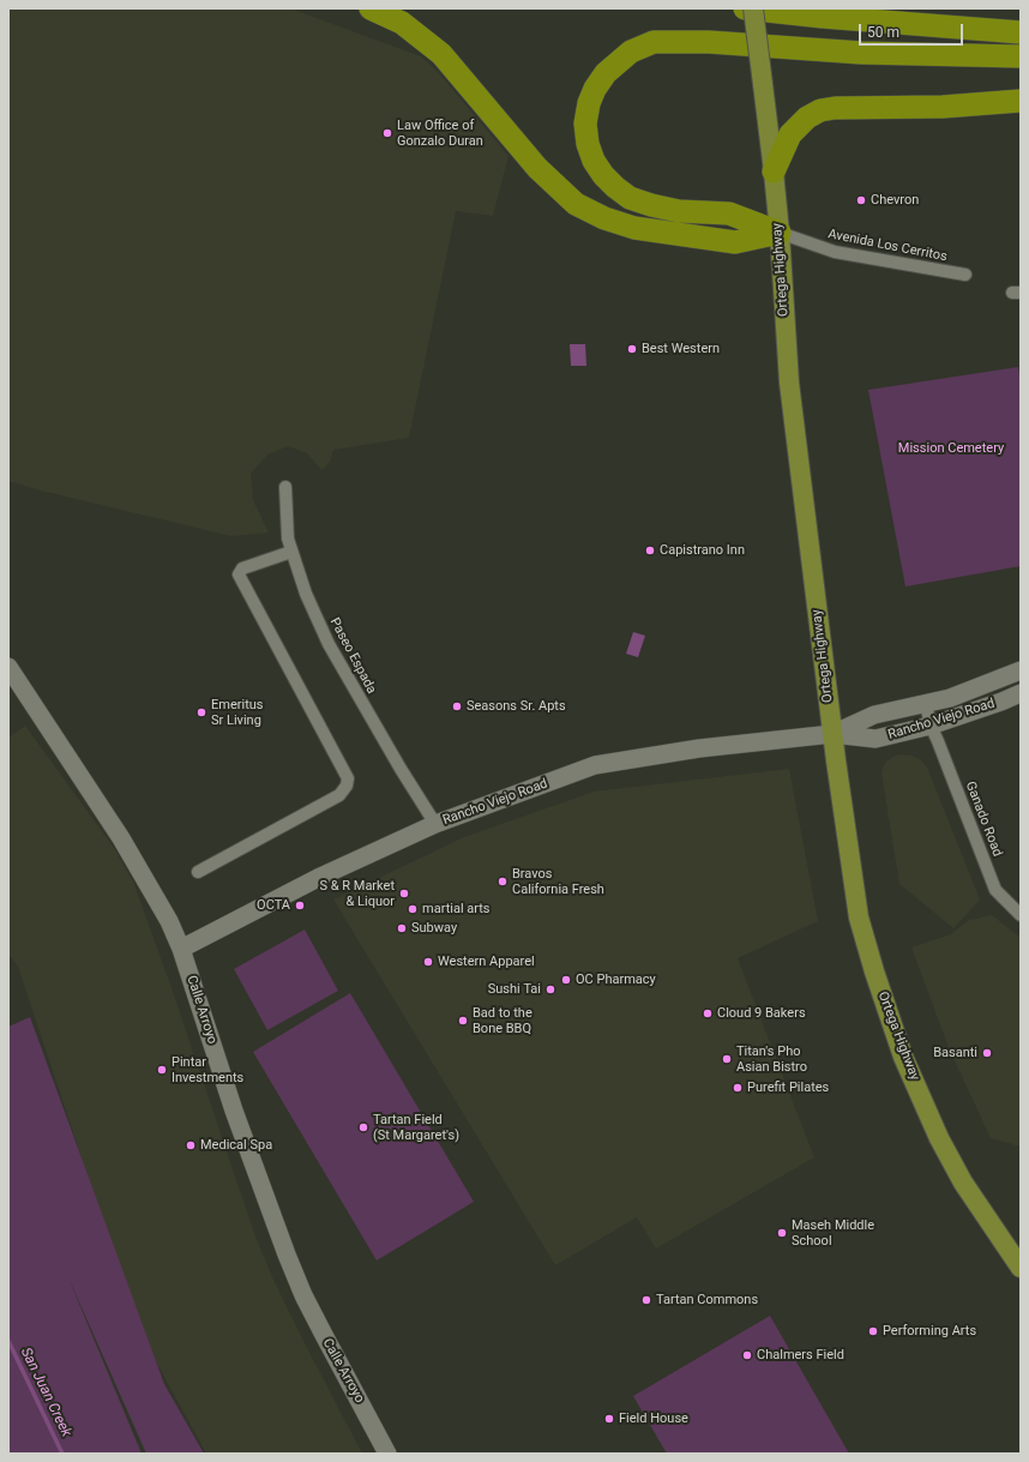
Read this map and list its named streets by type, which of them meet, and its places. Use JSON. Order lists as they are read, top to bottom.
{
  "streets": {
    "main road": ["Ortega Highway", "Rancho Viejo Road", "Calle Arroyo"],
    "street": ["Avenida Los Cerritos", "Paseo Espada", "Ganado Road"]
  },
  "crossings": [
    ["Avenida Los Cerritos", "Ortega Highway"],
    ["Ortega Highway", "Rancho Viejo Road"],
    ["Paseo Espada", "Rancho Viejo Road"],
    ["Rancho Viejo Road", "Ganado Road"],
    ["Rancho Viejo Road", "Calle Arroyo"]
  ],
  "water": ["San Juan Creek"],
  "parks": ["Mission Cemetery"],
  "places": [
    "Law Office of Gonzalo Duran",
    "Chevron",
    "Best Western",
    "Capistrano Inn",
    "Seasons Sr. Apts",
    "Emeritus Sr Living",
    "Bravos California Fresh",
    "S & R Market & Liquor",
    "OCTA",
    "martial arts",
    "Subway",
    "Western Apparel",
    "OC Pharmacy",
    "Sushi Tai",
    "Cloud 9 Bakers",
    "Bad to the Bone BBQ",
    "Basanti",
    "Titan's Pho Asian Bistro",
    "Pintar Investments",
    "Purefit Pilates",
    "Tartan Field (St Margaret's)",
    "Medical Spa",
    "Maseh Middle School",
    "Tartan Commons",
    "Performing Arts",
    "Chalmers Field",
    "Field House"
  ],
  "scale_bar": "50 m"
}
